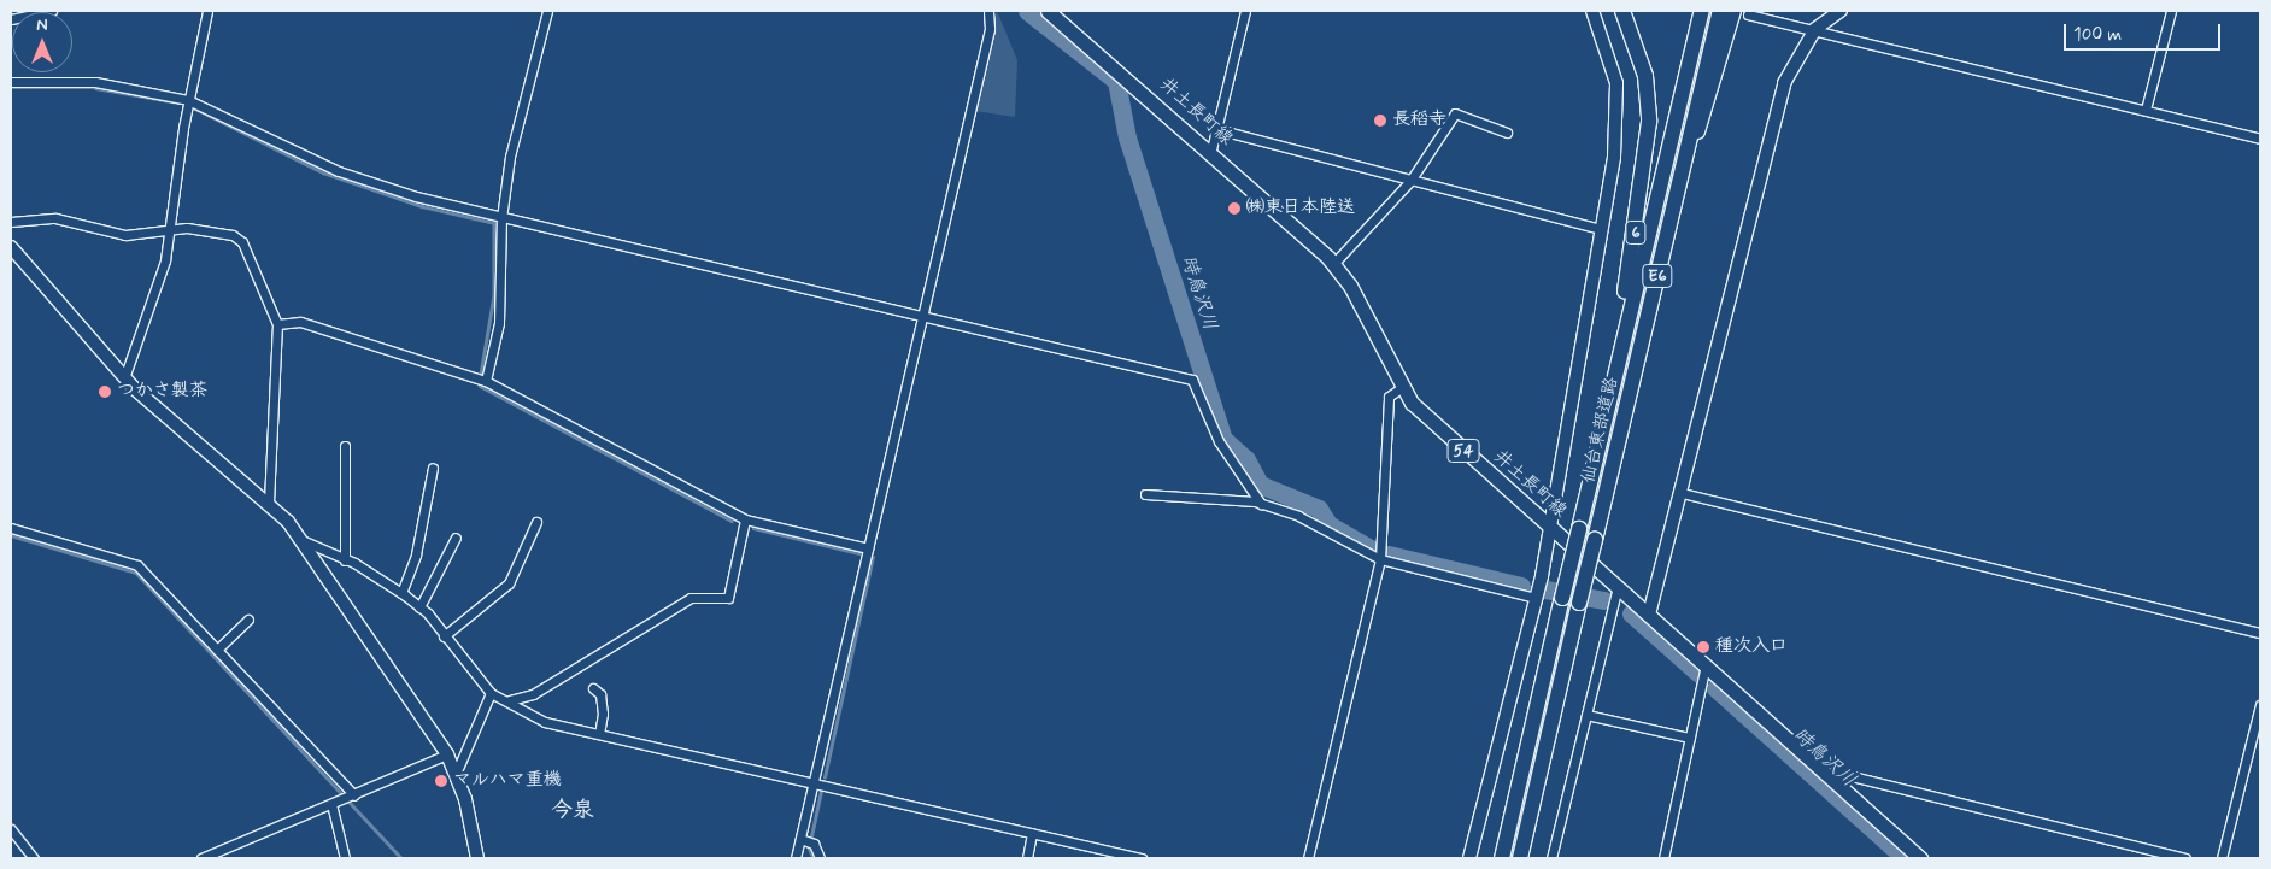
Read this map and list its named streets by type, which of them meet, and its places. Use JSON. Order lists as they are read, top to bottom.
{
  "streets": {
    "highway": ["6", "E6", "仙台東部道路"],
    "main road": ["井土長町線", "54"]
  },
  "crossings": [
    ["6", "仙台東部道路"]
  ],
  "districts": ["今泉"],
  "water": ["時鳥沢川"],
  "places": [
    "長稻寺",
    "㈱東日本陸送",
    "つかさ製茶",
    "種次入口",
    "マルハマ重機"
  ],
  "scale_bar": "100 m",
  "north": "top"
}
